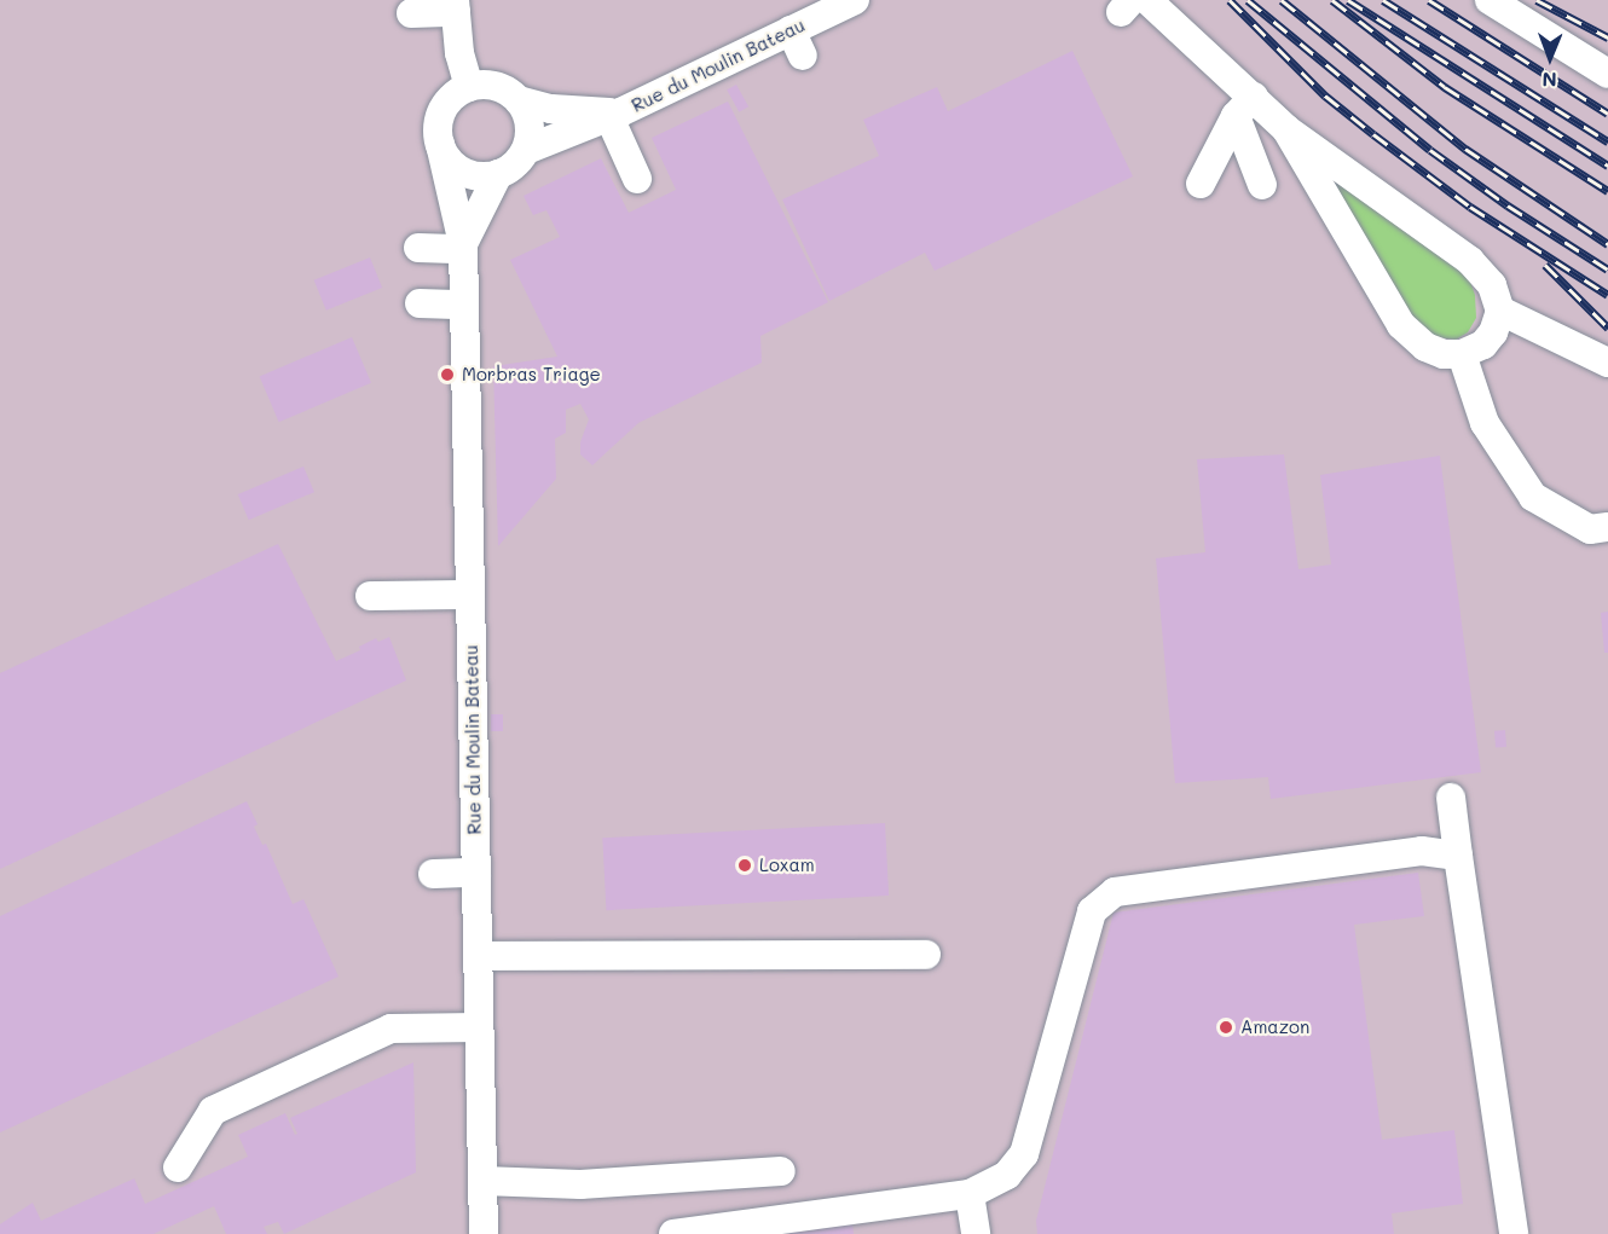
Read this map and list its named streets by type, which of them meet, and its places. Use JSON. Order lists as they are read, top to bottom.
{
  "streets": {
    "street": ["Rue du Moulin Bateau"]
  },
  "places": ["Morbras Triage", "Loxam", "Amazon"],
  "north": "bottom"
}
